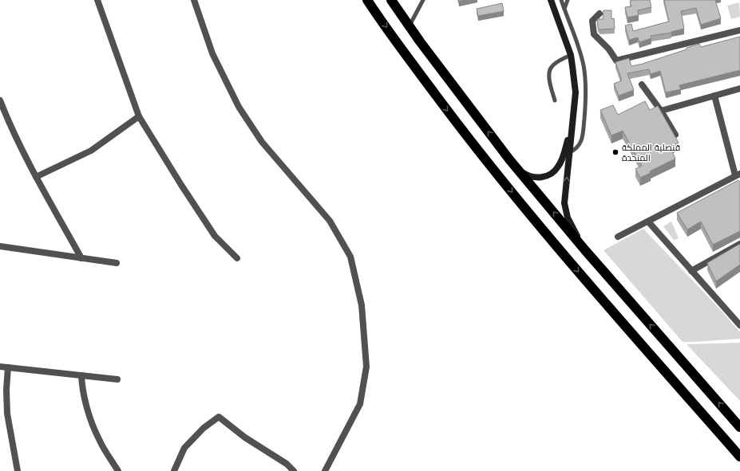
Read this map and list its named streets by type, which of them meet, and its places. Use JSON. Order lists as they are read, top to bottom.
{
  "places": ["قنصلية المملكة المتحدة"]
}
